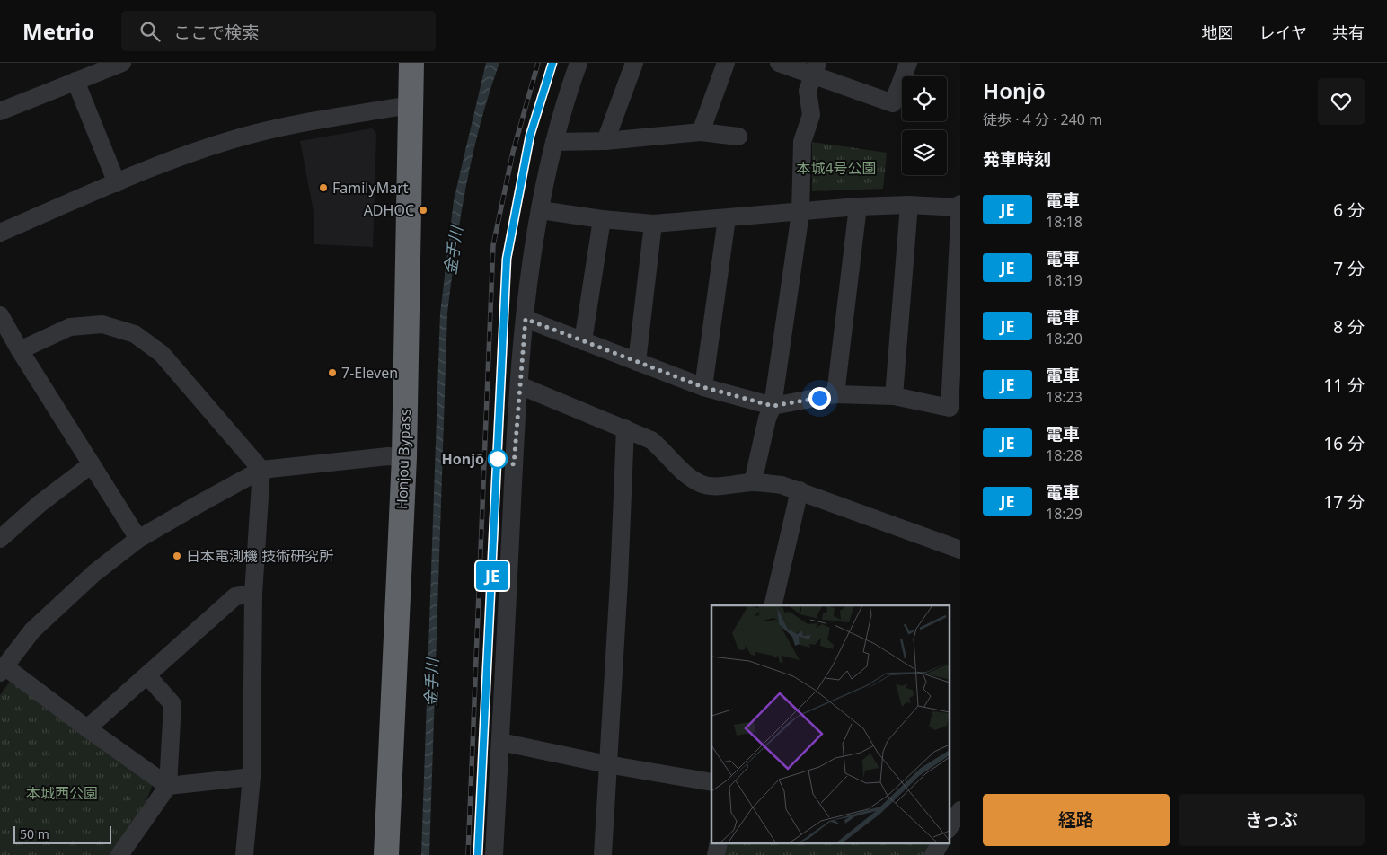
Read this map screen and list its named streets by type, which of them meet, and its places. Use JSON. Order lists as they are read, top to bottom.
{
  "streets": {
    "highway": ["Honjou Bypass"]
  },
  "water": ["金手川"],
  "parks": ["本城4号公園", "本城西公園"],
  "places": [
    "FamilyMart",
    "ADHOC",
    "7-Eleven",
    "Honjō",
    "日本電測機 技術研究所"
  ],
  "scale_bar": "50 m",
  "page": {
    "header": "Metrio",
    "search": "ここで検索",
    "nav": ["地図", "レイヤ", "共有"],
    "on_map": "JE",
    "heading": [
      ["Honjō", "徒歩 · 4 分 · 240 m"],
      "発車時刻"
    ],
    "list": [
      {
        "mark": "JE",
        "name": "電車",
        "note": "18:18",
        "value": "6 分"
      },
      {
        "mark": "JE",
        "name": "電車",
        "note": "18:19",
        "value": "7 分"
      },
      {
        "mark": "JE",
        "name": "電車",
        "note": "18:20",
        "value": "8 分"
      },
      {
        "mark": "JE",
        "name": "電車",
        "note": "18:23",
        "value": "11 分"
      },
      {
        "mark": "JE",
        "name": "電車",
        "note": "18:28",
        "value": "16 分"
      },
      {
        "mark": "JE",
        "name": "電車",
        "note": "18:29",
        "value": "17 分"
      }
    ],
    "buttons": ["経路", "きっぷ"],
    "scale": "50 m"
  }
}
